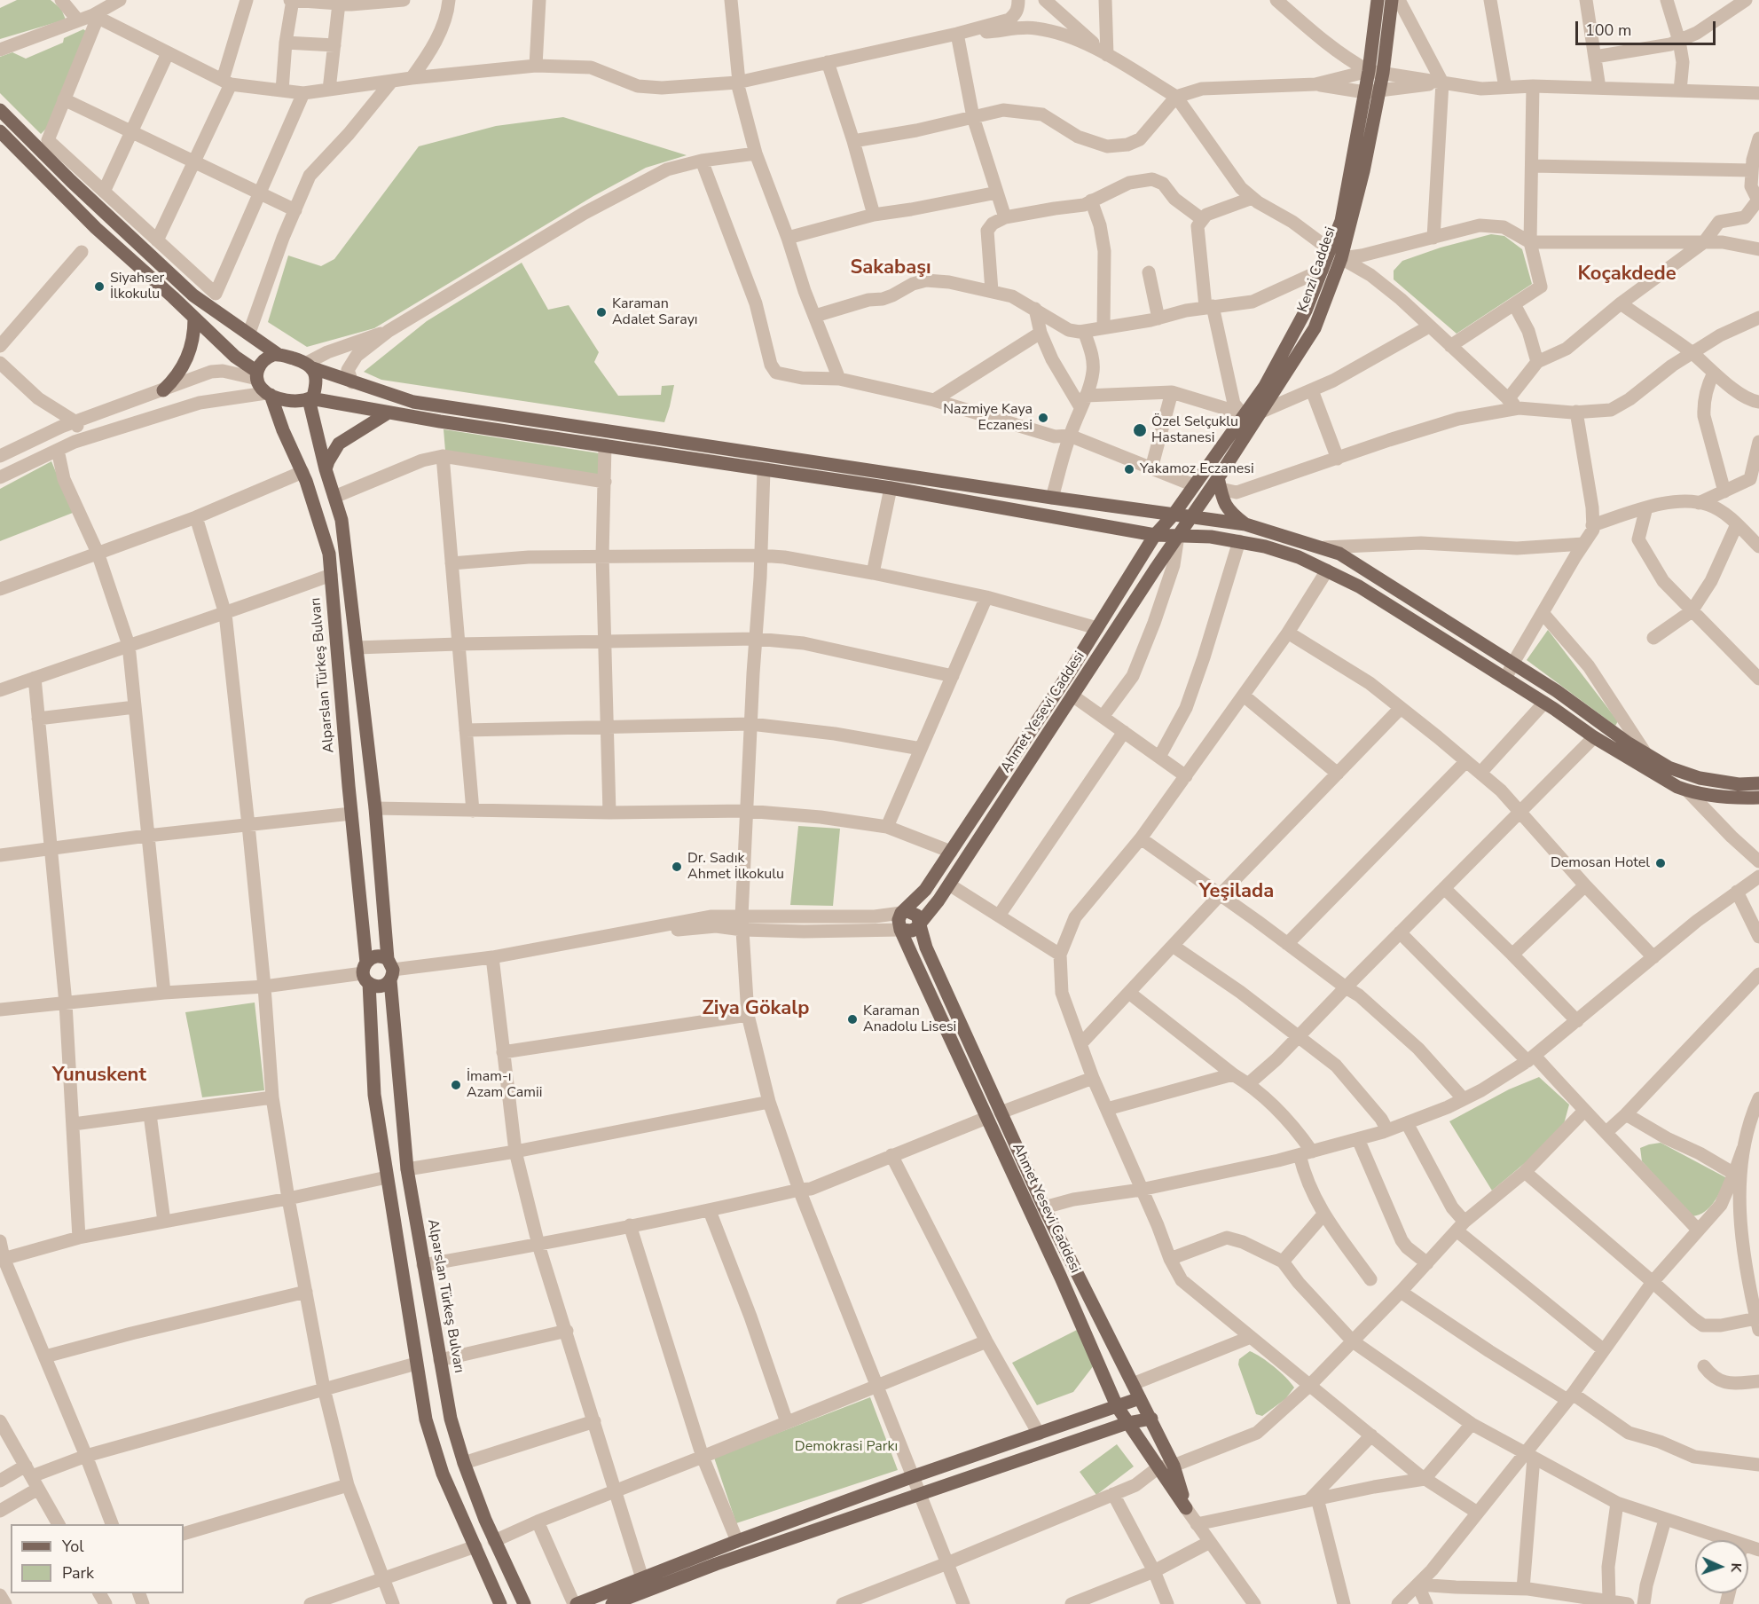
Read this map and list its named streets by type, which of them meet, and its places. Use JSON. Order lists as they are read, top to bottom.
{
  "streets": {
    "main road": ["Kenzi Caddesi", "Alparslan Türkeş Bulvarı", "Ahmet Yesevi Caddesi"]
  },
  "crossings": [
    ["Kenzi Caddesi", "Ahmet Yesevi Caddesi"]
  ],
  "districts": [
    "Sakabaşı",
    "Koçakdede",
    "Yeşilada",
    "Ziya Gökalp",
    "Yunuskent"
  ],
  "parks": ["Demokrasi Parkı"],
  "places": [
    "Siyahser İlkokulu",
    "Karaman Adalet Sarayı",
    "Nazmiye Kaya Eczanesi",
    "Özel Selçuklu Hastanesi",
    "Yakamoz Eczanesi",
    "Demosan Hotel",
    "Dr. Sadık Ahmet İlkokulu",
    "Karaman Anadolu Lisesi",
    "İmam-ı Azam Camii"
  ],
  "legend": ["Yol", "Park"],
  "scale_bar": "100 m",
  "north": "right"
}
